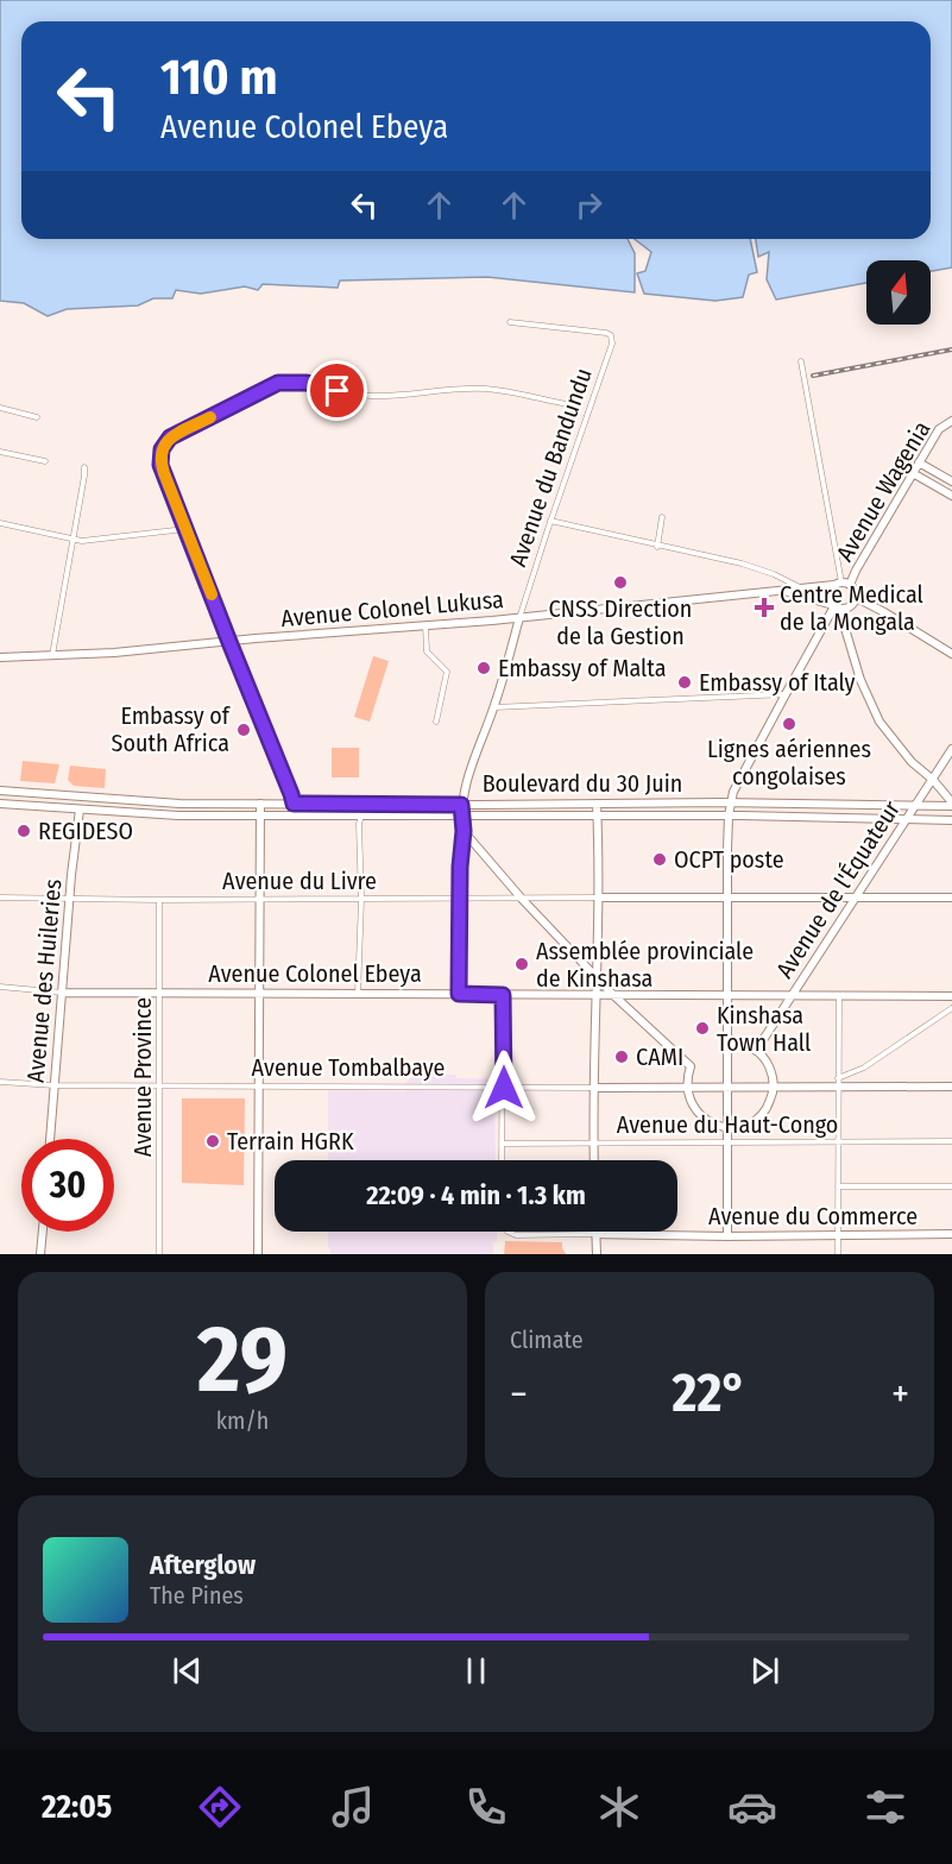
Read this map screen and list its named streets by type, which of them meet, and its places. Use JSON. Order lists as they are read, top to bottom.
{
  "streets": {
    "street": [
      "Avenue du Bandundu",
      "Avenue Wagenia",
      "Avenue Colonel Lukusa",
      "Boulevard du 30 Juin",
      "Avenue du Livre",
      "Avenue de l'Équateur",
      "Avenue Colonel Ebeya",
      "Avenue des Huileries",
      "Avenue Tombalbaye",
      "Avenue Province",
      "Avenue du Haut-Congo",
      "Avenue du Commerce"
    ]
  },
  "crossings": [
    ["Avenue du Bandundu", "Avenue Colonel Lukusa"],
    ["Avenue du Bandundu", "Boulevard du 30 Juin"],
    ["Avenue Wagenia", "Avenue Colonel Lukusa"],
    ["Boulevard du 30 Juin", "Avenue de l'Équateur"],
    ["Boulevard du 30 Juin", "Avenue des Huileries"],
    ["Avenue du Livre", "Avenue des Huileries"],
    ["Avenue du Livre", "Avenue Province"],
    ["Avenue de l'Équateur", "Avenue Colonel Ebeya"],
    ["Avenue Colonel Ebeya", "Avenue des Huileries"],
    ["Avenue Colonel Ebeya", "Avenue Province"],
    ["Avenue des Huileries", "Avenue Tombalbaye"],
    ["Avenue Tombalbaye", "Avenue Province"]
  ],
  "places": {
    "other": [
      "CNSS Direction de la Gestion",
      "Embassy of Malta",
      "Embassy of Italy",
      "Lignes aériennes congolaises",
      "Embassy of South Africa",
      "REGIDESO",
      "OCPT poste",
      "Assemblée provinciale de Kinshasa",
      "Kinshasa Town Hall",
      "CAMI",
      "Terrain HGRK"
    ],
    "health": ["Centre Medical de la Mongala"]
  },
  "north": "top",
  "page": {
    "turn": ["110 m", "Avenue Colonel Ebeya"],
    "limit": "30",
    "trip": "22:09 · 4 min · 1.3 km",
    "tile": [
      ["29", "km/h"],
      "Climate"
    ],
    "heat": ["−", "22°", "+"],
    "song": ["Afterglow", "The Pines"],
    "tabs": "22:05"
  }
}
